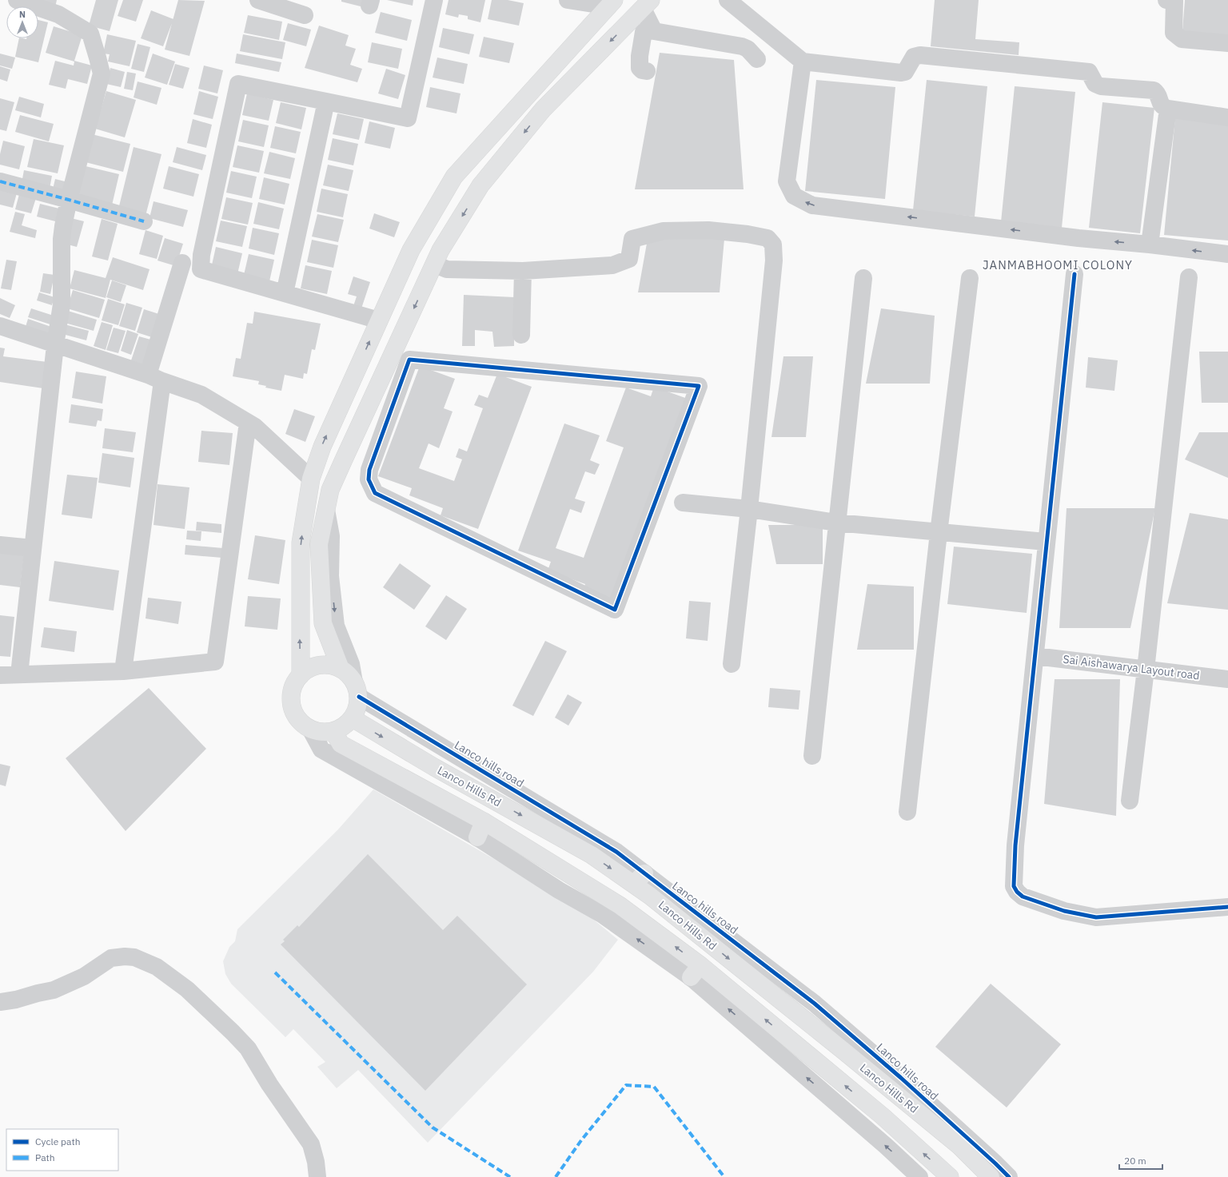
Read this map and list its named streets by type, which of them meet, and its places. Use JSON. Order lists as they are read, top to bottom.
{
  "streets": {
    "main road": ["Lanco Hills Rd"],
    "street": ["Sai Aishawarya Layout road", "Lanco hills road"]
  },
  "crossings": [
    ["Lanco hills road", "Lanco Hills Rd"]
  ],
  "districts": ["JANMABHOOMI COLONY"],
  "legend": ["Cycle path", "Path"],
  "scale_bar": "20 m",
  "north": "top"
}
